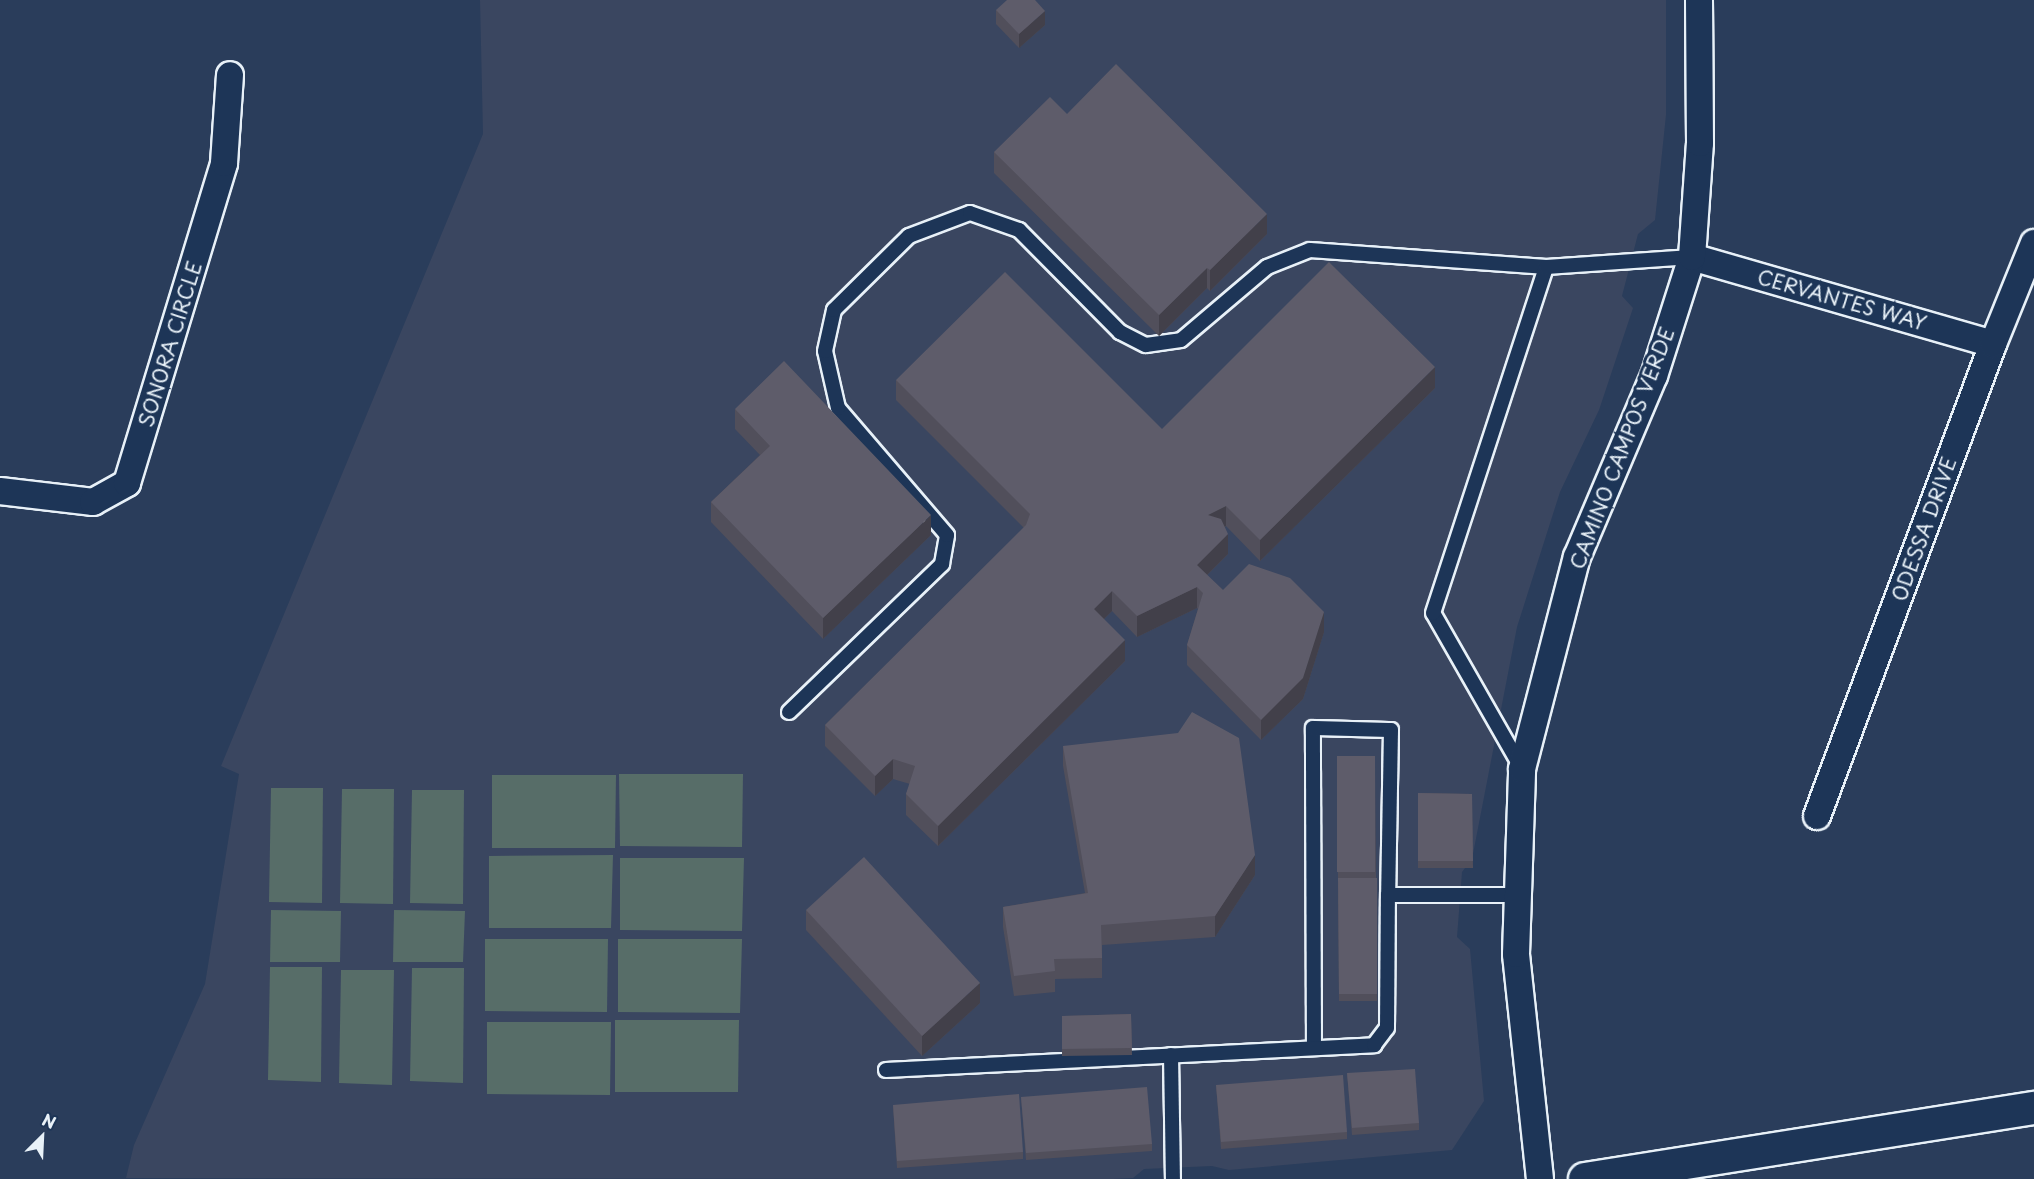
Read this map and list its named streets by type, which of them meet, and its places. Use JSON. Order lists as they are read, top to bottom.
{
  "streets": {
    "street": [
      "CERVANTES WAY",
      "SONORA CIRCLE",
      "CAMINO CAMPOS VERDE",
      "ODESSA DRIVE"
    ]
  },
  "crossings": [
    ["CERVANTES WAY", "CAMINO CAMPOS VERDE"],
    ["CERVANTES WAY", "ODESSA DRIVE"]
  ],
  "north": "top right"
}
